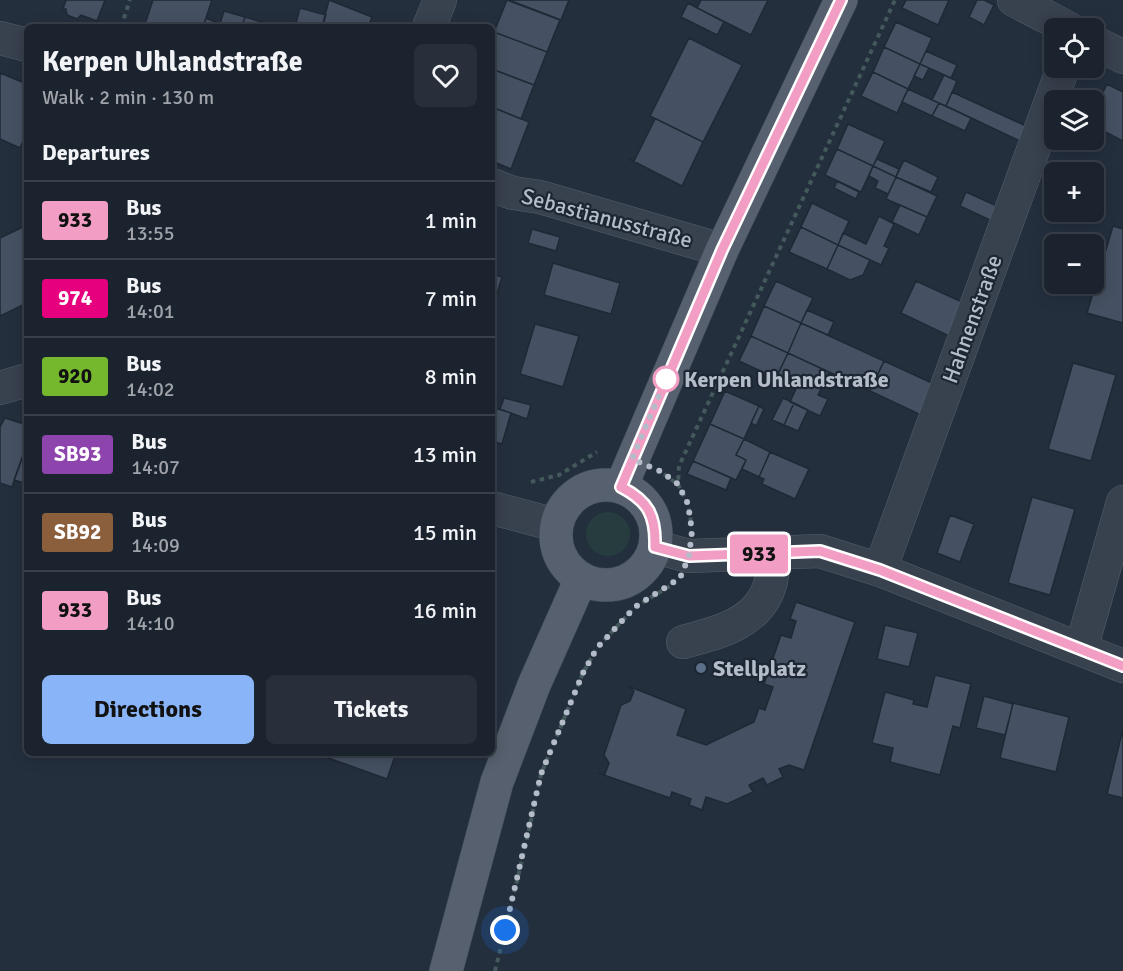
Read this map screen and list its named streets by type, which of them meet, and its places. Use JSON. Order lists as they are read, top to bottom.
{
  "streets": {
    "street": ["Sebastianusstraße", "Hahnenstraße"]
  },
  "places": ["Kerpen Uhlandstraße", "Stellplatz"],
  "lines": ["bus line 933"],
  "page": {
    "on_map": "933",
    "map_buttons": ["+", "−"],
    "heading": [
      ["Kerpen Uhlandstraße", "Walk · 2 min · 130 m"],
      "Departures"
    ],
    "list": [
      {
        "mark": "933",
        "name": "Bus",
        "note": "13:55",
        "value": "1 min"
      },
      {
        "mark": "974",
        "name": "Bus",
        "note": "14:01",
        "value": "7 min"
      },
      {
        "mark": "920",
        "name": "Bus",
        "note": "14:02",
        "value": "8 min"
      },
      {
        "mark": "SB93",
        "name": "Bus",
        "note": "14:07",
        "value": "13 min"
      },
      {
        "mark": "SB92",
        "name": "Bus",
        "note": "14:09",
        "value": "15 min"
      },
      {
        "mark": "933",
        "name": "Bus",
        "note": "14:10",
        "value": "16 min"
      }
    ],
    "buttons": ["Directions", "Tickets"]
  }
}
